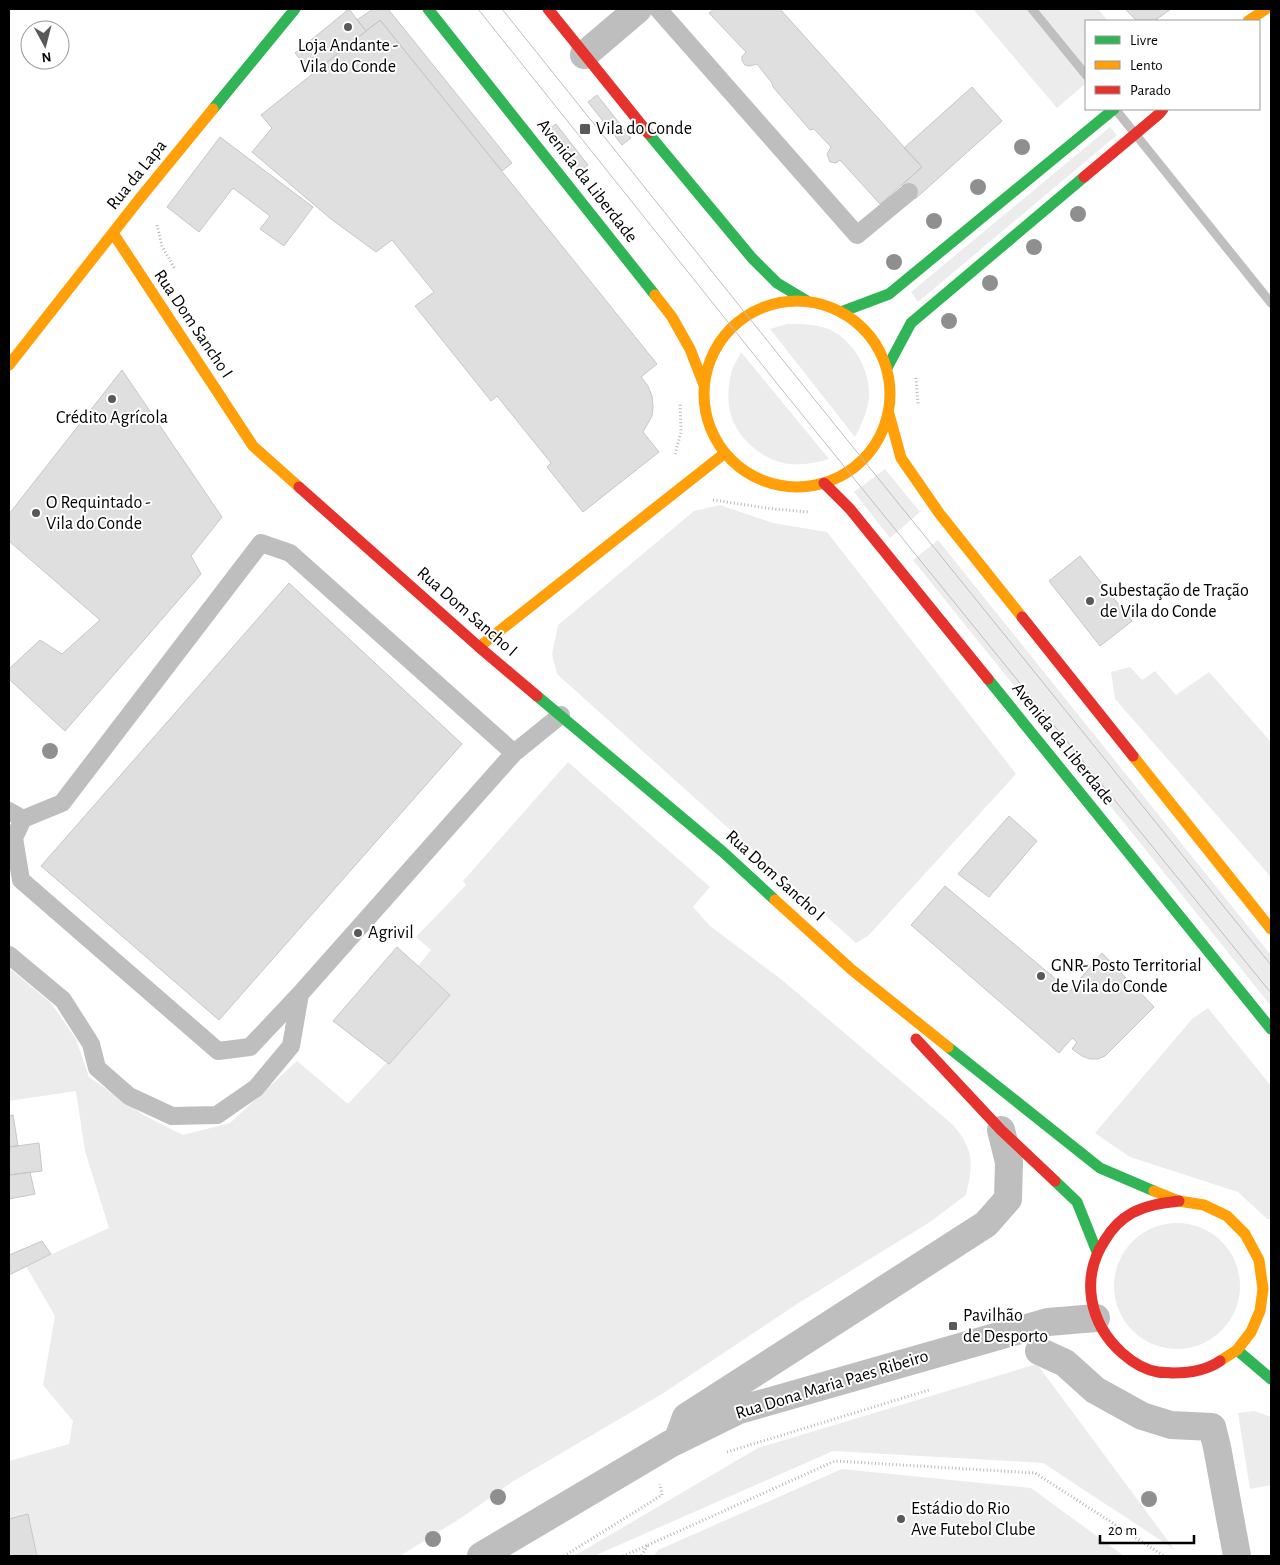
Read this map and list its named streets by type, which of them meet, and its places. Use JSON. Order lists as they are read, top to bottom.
{
  "streets": {
    "street": [
      "Rua da Lapa",
      "Avenida da Liberdade",
      "Rua Dom Sancho I",
      "Rua Dona Maria Paes Ribeiro"
    ]
  },
  "crossings": [
    ["Rua da Lapa", "Rua Dom Sancho I"],
    ["Rua Dom Sancho I", "Rua Dona Maria Paes Ribeiro"]
  ],
  "places": {
    "other": [
      "Loja Andante - Vila do Conde",
      "Crédito Agrícola",
      "O Requintado - Vila do Conde",
      "Subestação de Tração de Vila do Conde",
      "Agrivil",
      "GNR- Posto Territorial de Vila do Conde",
      "Estádio do Rio Ave Futebol Clube"
    ],
    "transit": ["Vila do Conde", "Pavilhão de Desporto"]
  },
  "legend": ["Livre", "Lento", "Parado"],
  "scale_bar": "20 m",
  "north": "bottom"
}
